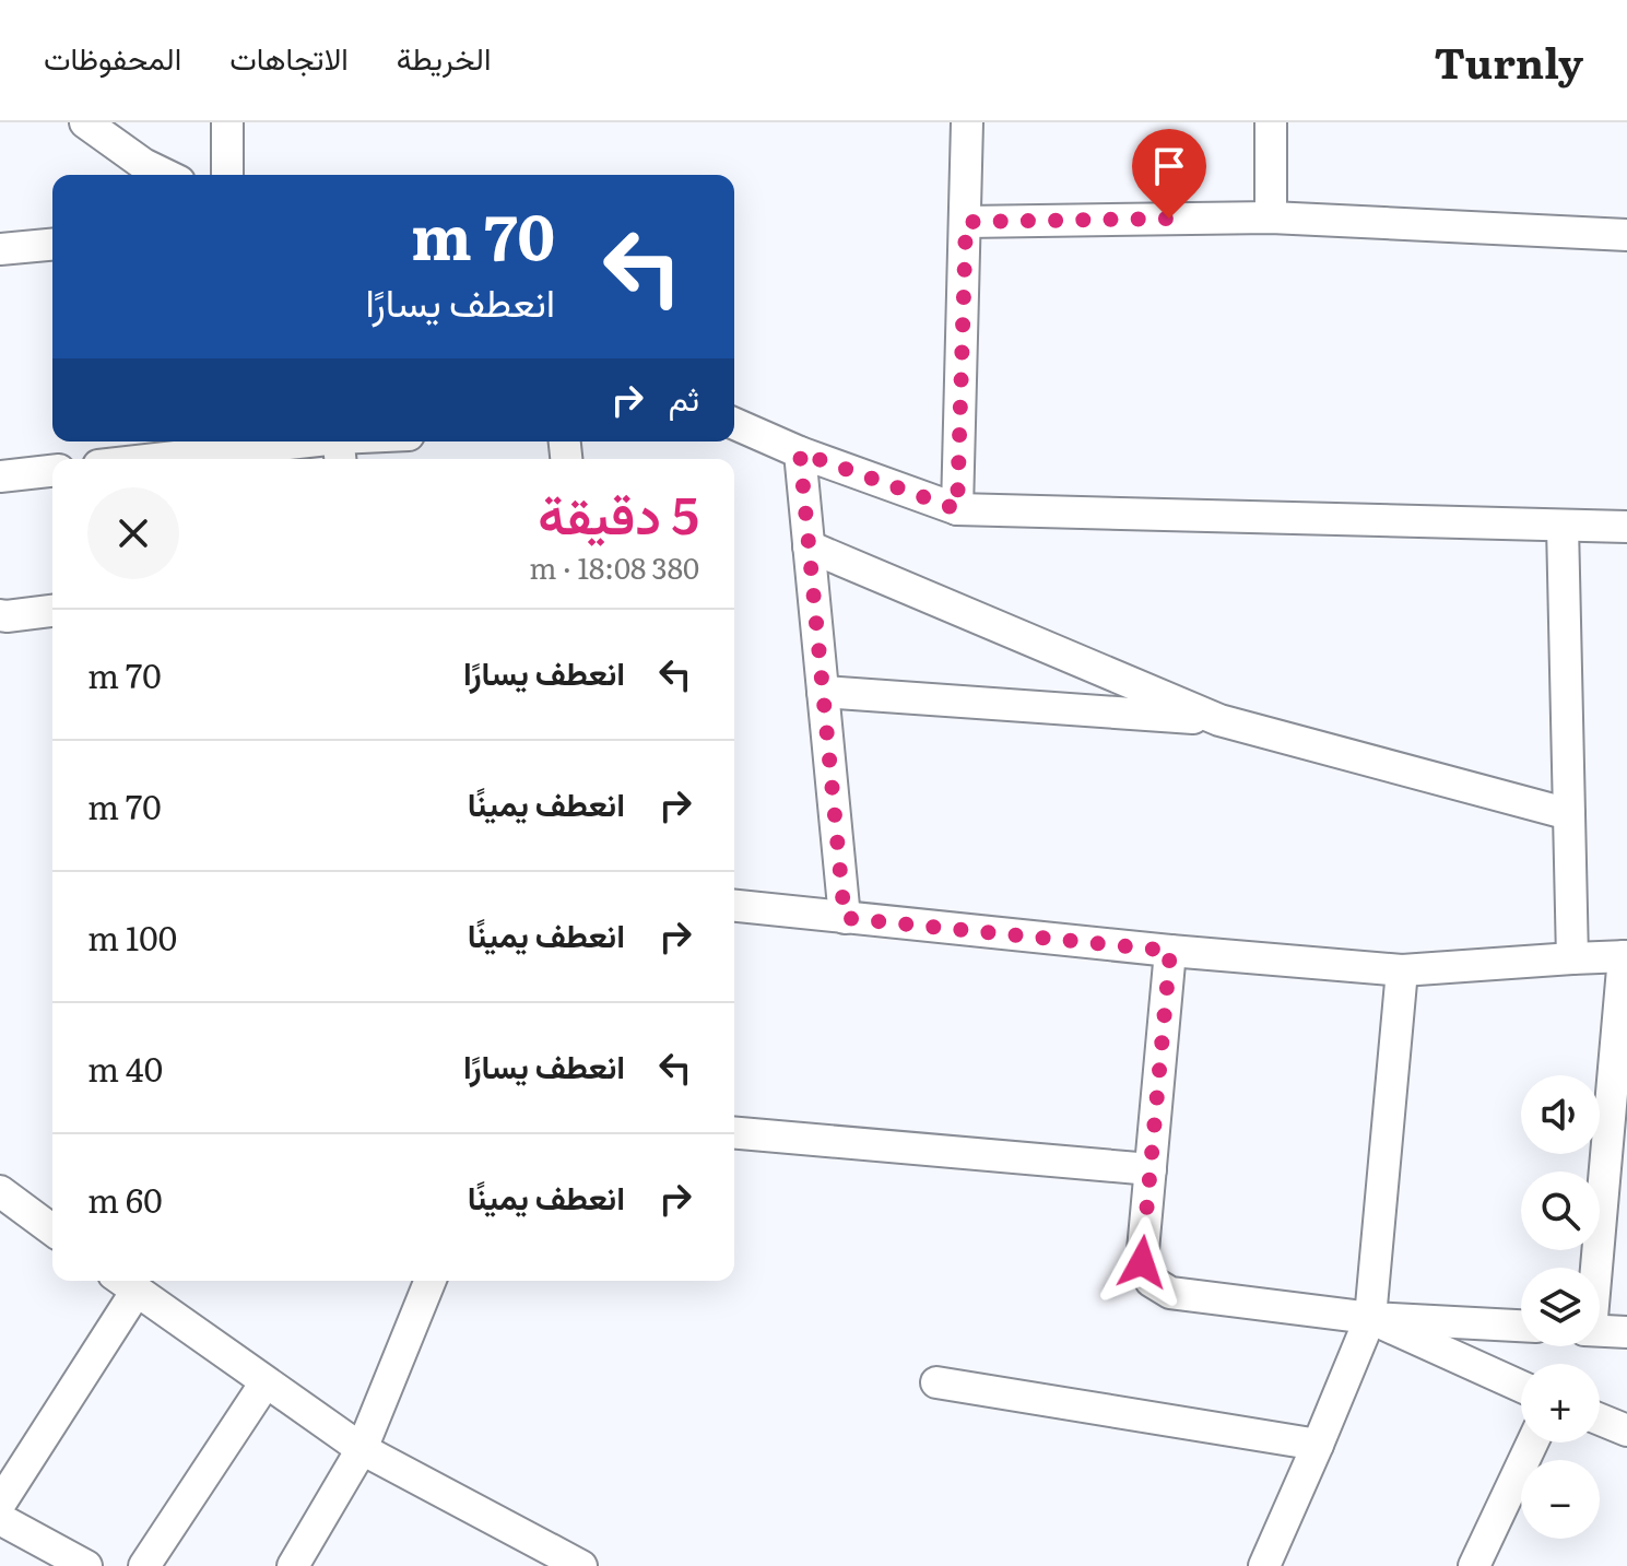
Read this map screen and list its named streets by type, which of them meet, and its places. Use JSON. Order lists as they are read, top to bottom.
{
  "page": {
    "header": "Turnly",
    "nav": ["الخريطة", "الاتجاهات", "المحفوظات"],
    "turn": ["70 m", "انعطف يسارًا"],
    "then": "ثم",
    "heading": ["5 دقيقة", "380 m · 18:08"],
    "list": [
      {
        "name": "انعطف يسارًا",
        "value": "70 m"
      },
      {
        "name": "انعطف يمينًا",
        "value": "70 m"
      },
      {
        "name": "انعطف يمينًا",
        "value": "100 m"
      },
      {
        "name": "انعطف يسارًا",
        "value": "40 m"
      },
      {
        "name": "انعطف يمينًا",
        "value": "60 m"
      }
    ],
    "map_buttons": ["+", "−"]
  }
}
